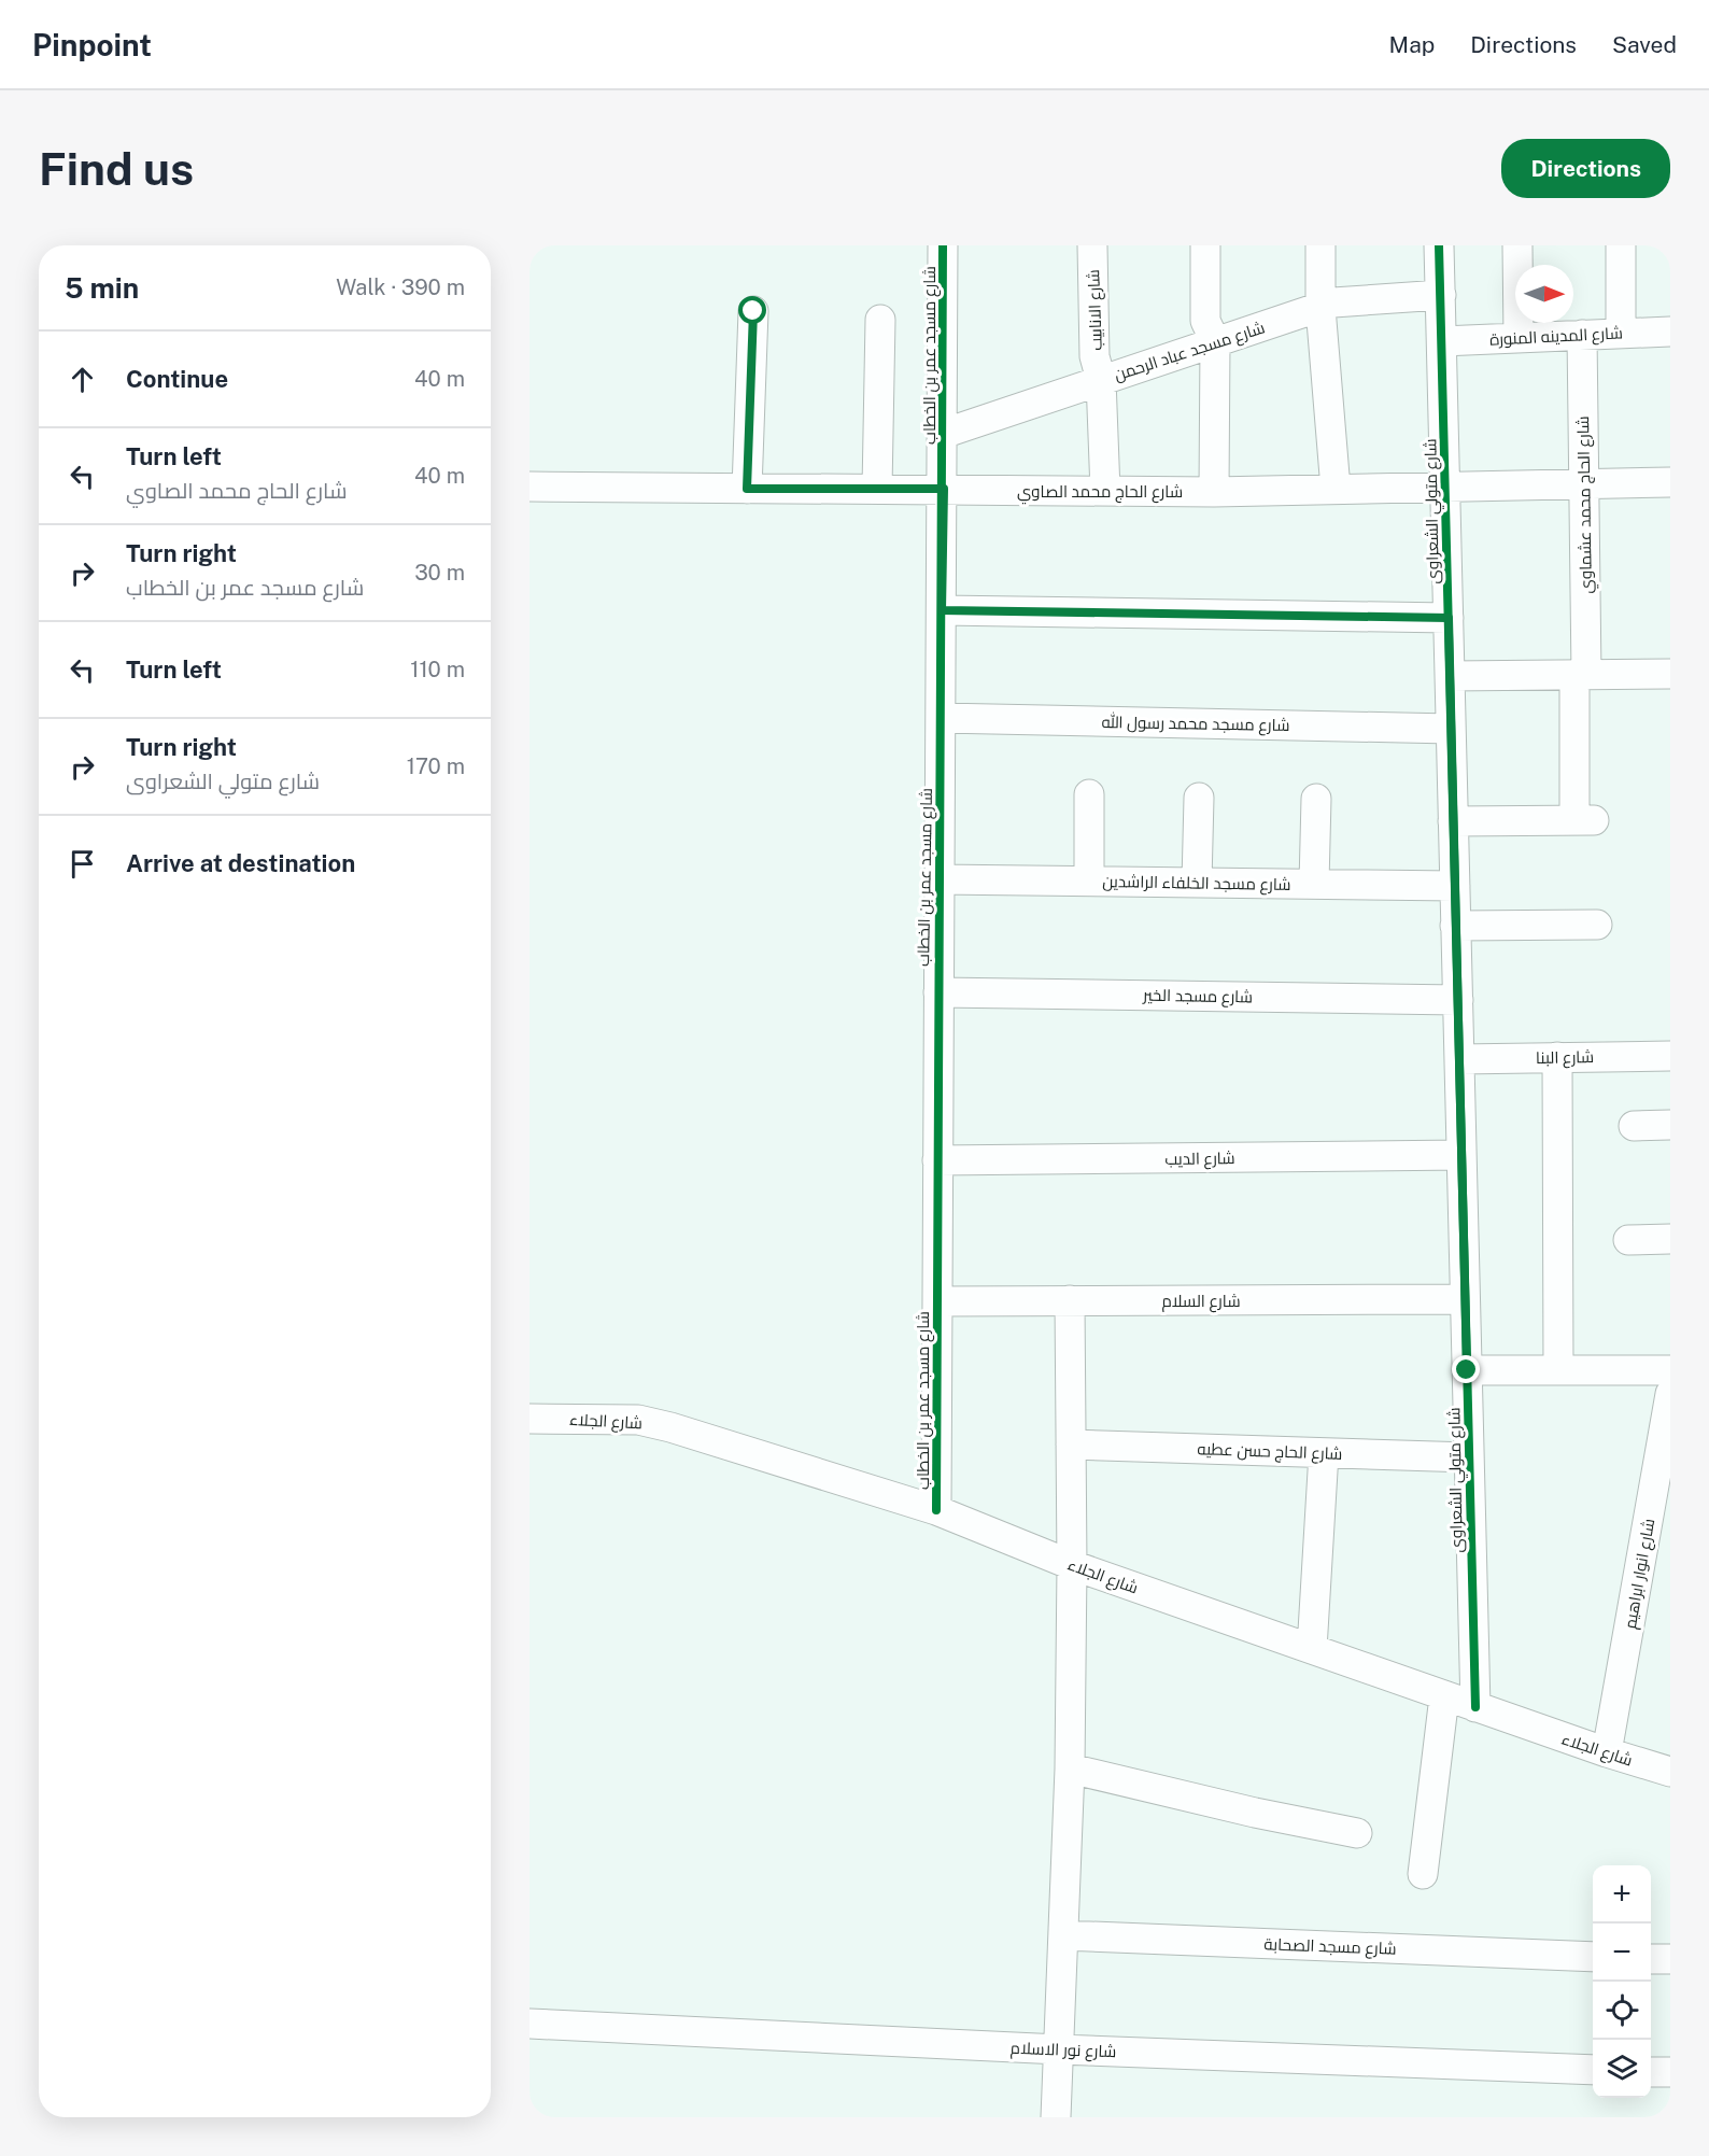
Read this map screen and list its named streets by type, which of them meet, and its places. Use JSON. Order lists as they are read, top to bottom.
{
  "streets": {
    "street": [
      "شارع الانابيب",
      "شارع المدينه المنورة",
      "شارع مسجد عباد الرحمن",
      "شارع مسجد عمر بن الخطاب",
      "شارع الحاج محمد الصاوي",
      "شارع الحاج محمد عشماوي",
      "شارع متولي الشعراوى",
      "شارع مسجد محمد رسول الله",
      "شارع مسجد الخلفاء الراشدين",
      "شارع مسجد الخير",
      "شارع البنا",
      "شارع الديب",
      "شارع السلام",
      "شارع الجلاء",
      "شارع الحاج حسن عطيه",
      "شارع انوار ابراهيم",
      "شارع مسجد الصحابة",
      "شارع نور الاسلام"
    ]
  },
  "crossings": [
    ["شارع الانابيب", "شارع مسجد عباد الرحمن"],
    ["شارع الانابيب", "شارع الحاج محمد الصاوي"],
    ["شارع المدينه المنورة", "شارع الحاج محمد عشماوي"],
    ["شارع المدينه المنورة", "شارع متولي الشعراوى"],
    ["شارع مسجد عباد الرحمن", "شارع مسجد عمر بن الخطاب"],
    ["شارع مسجد عباد الرحمن", "شارع متولي الشعراوى"],
    ["شارع مسجد عمر بن الخطاب", "شارع الحاج محمد الصاوي"],
    ["شارع مسجد عمر بن الخطاب", "شارع مسجد محمد رسول الله"],
    ["شارع مسجد عمر بن الخطاب", "شارع مسجد الخلفاء الراشدين"],
    ["شارع مسجد عمر بن الخطاب", "شارع مسجد الخير"],
    ["شارع مسجد عمر بن الخطاب", "شارع الديب"],
    ["شارع مسجد عمر بن الخطاب", "شارع السلام"],
    ["شارع مسجد عمر بن الخطاب", "شارع الجلاء"],
    ["شارع الحاج محمد الصاوي", "شارع الحاج محمد عشماوي"],
    ["شارع الحاج محمد الصاوي", "شارع متولي الشعراوى"],
    ["شارع الحاج محمد عشماوي", "شارع متولي الشعراوى"],
    ["شارع متولي الشعراوى", "شارع مسجد محمد رسول الله"],
    ["شارع متولي الشعراوى", "شارع مسجد الخلفاء الراشدين"],
    ["شارع متولي الشعراوى", "شارع مسجد الخير"],
    ["شارع متولي الشعراوى", "شارع البنا"],
    ["شارع متولي الشعراوى", "شارع الديب"],
    ["شارع متولي الشعراوى", "شارع السلام"],
    ["شارع متولي الشعراوى", "شارع الجلاء"],
    ["شارع متولي الشعراوى", "شارع الحاج حسن عطيه"],
    ["شارع الجلاء", "شارع انوار ابراهيم"]
  ],
  "north": "right",
  "page": {
    "header": "Pinpoint",
    "nav": ["Map", "Directions", "Saved"],
    "buttons": "Directions",
    "title": "Find us",
    "heading": ["5 min", "Walk · 390 m"],
    "list": [
      ["Continue", "40 m"],
      ["Turn left", "شارع الحاج محمد الصاوي", "40 m"],
      ["Turn right", "شارع مسجد عمر بن الخطاب", "30 m"],
      ["Turn left", "110 m"],
      ["Turn right", "شارع متولي الشعراوى", "170 m"],
      "Arrive at destination"
    ],
    "map_buttons": ["+", "−"]
  }
}
